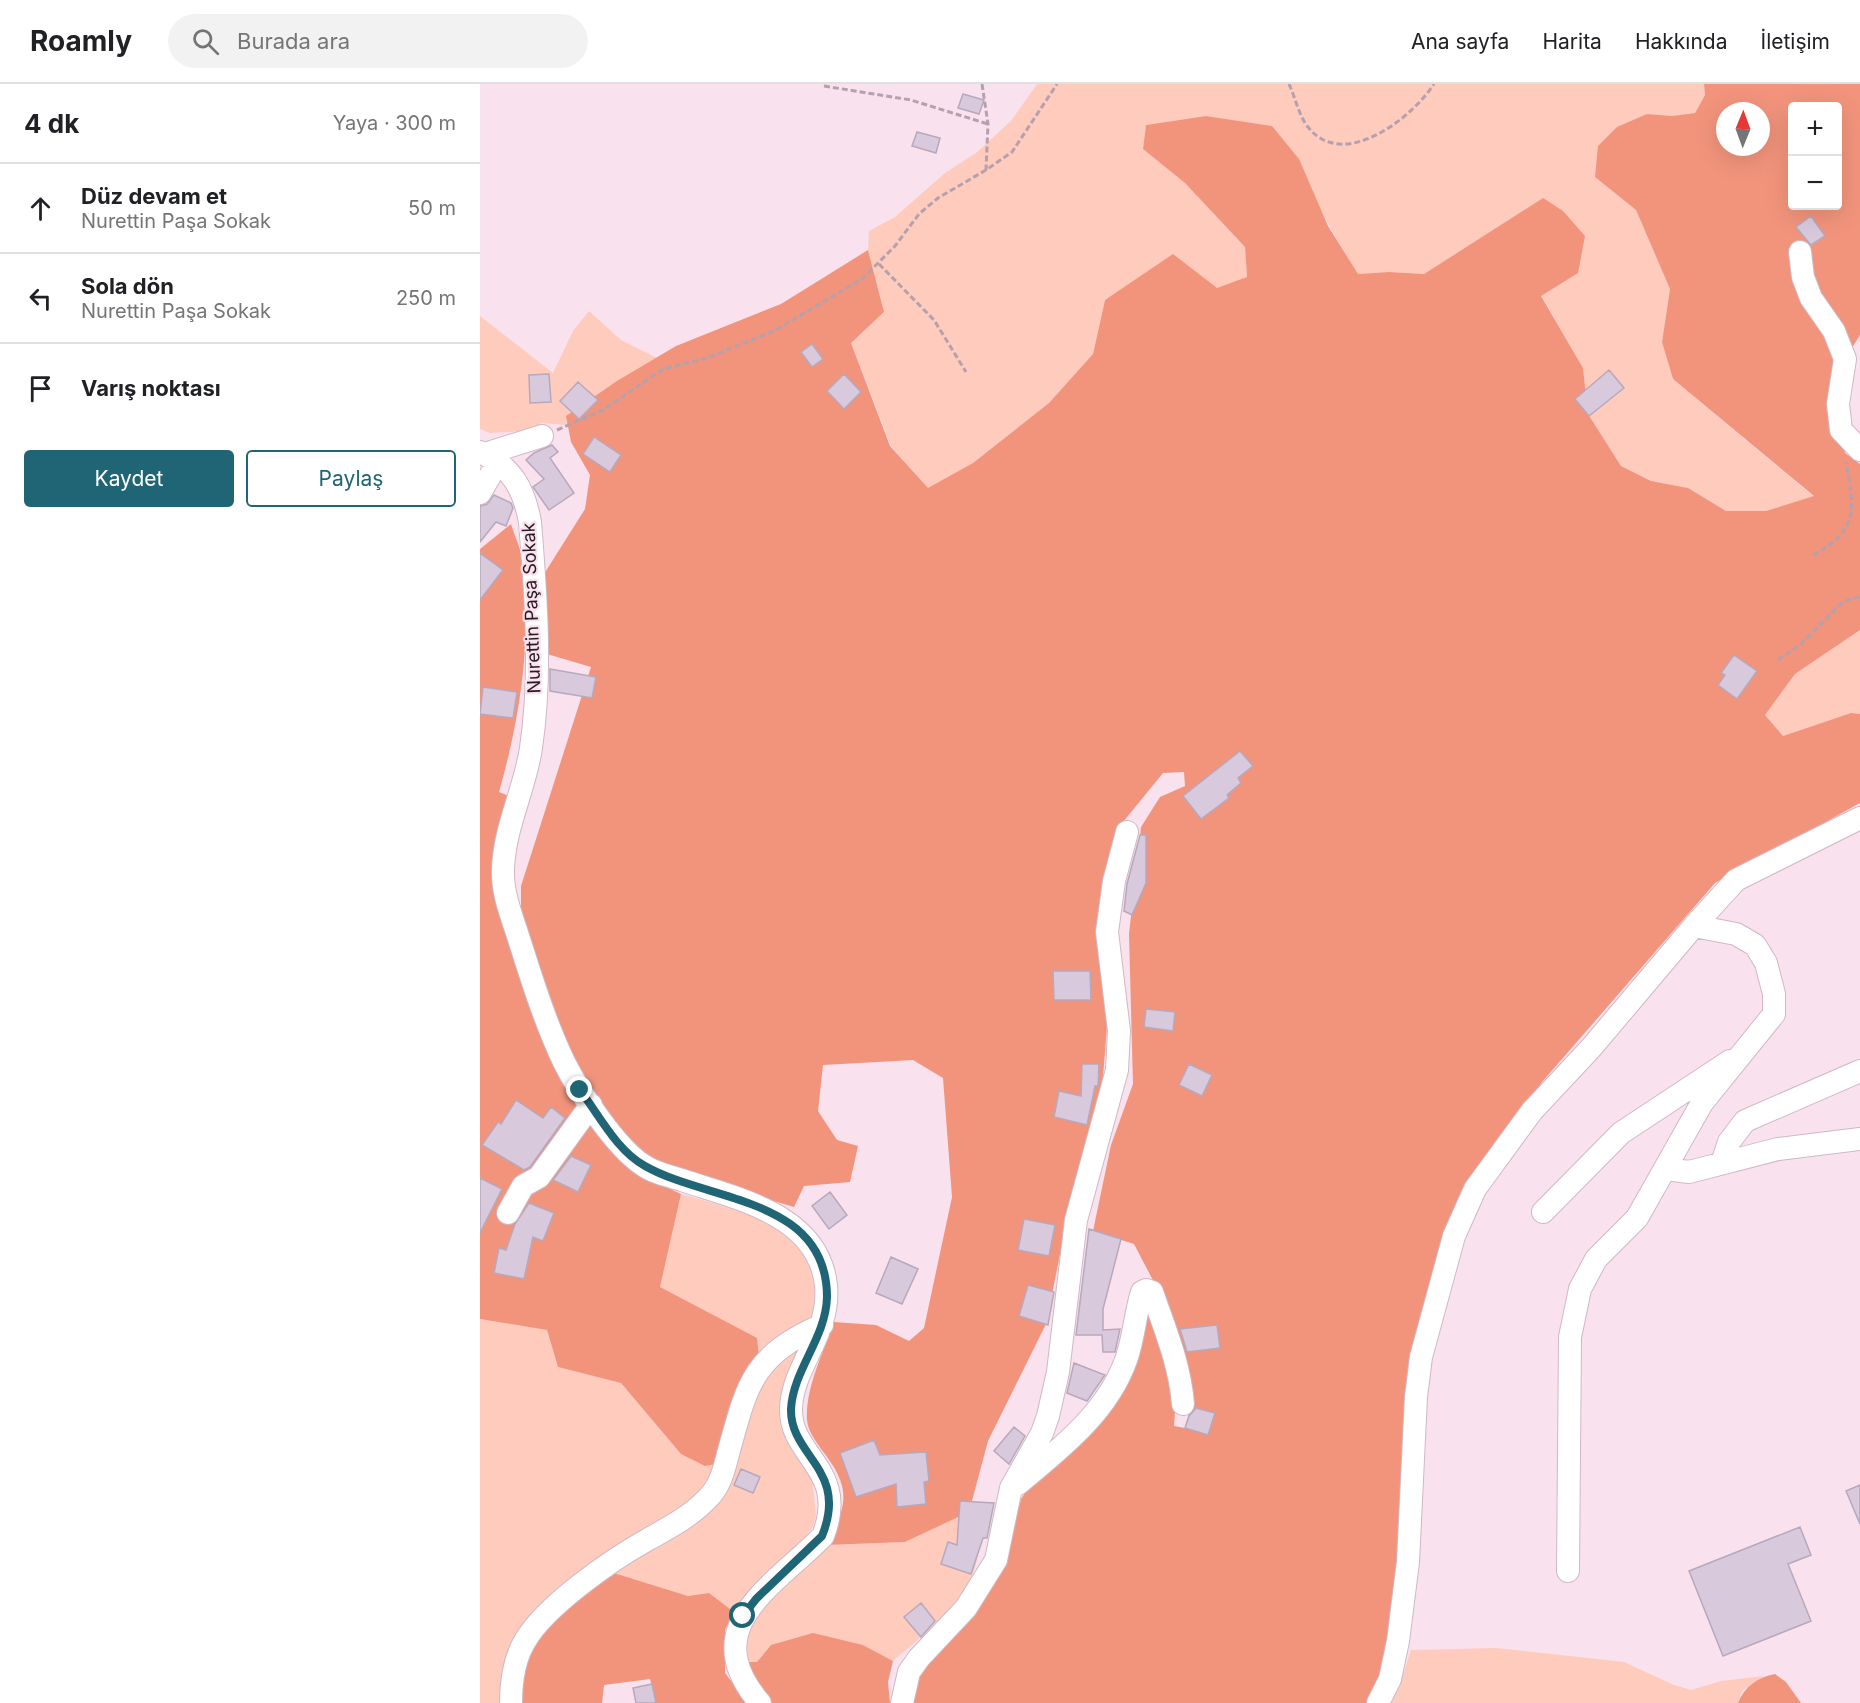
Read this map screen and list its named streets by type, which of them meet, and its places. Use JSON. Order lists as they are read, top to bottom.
{
  "streets": {
    "street": ["Nurettin Paşa Sokak"]
  },
  "north": "top",
  "page": {
    "header": "Roamly",
    "search": "Burada ara",
    "nav": [
      "Ana sayfa",
      "Harita",
      "Hakkında",
      "İletişim"
    ],
    "heading": ["4 dk", "Yaya · 300 m"],
    "map_buttons": ["+", "−"],
    "list": [
      ["Düz devam et", "Nurettin Paşa Sokak", "50 m"],
      ["Sola dön", "Nurettin Paşa Sokak", "250 m"],
      "Varış noktası"
    ],
    "buttons": ["Kaydet", "Paylaş"]
  }
}
